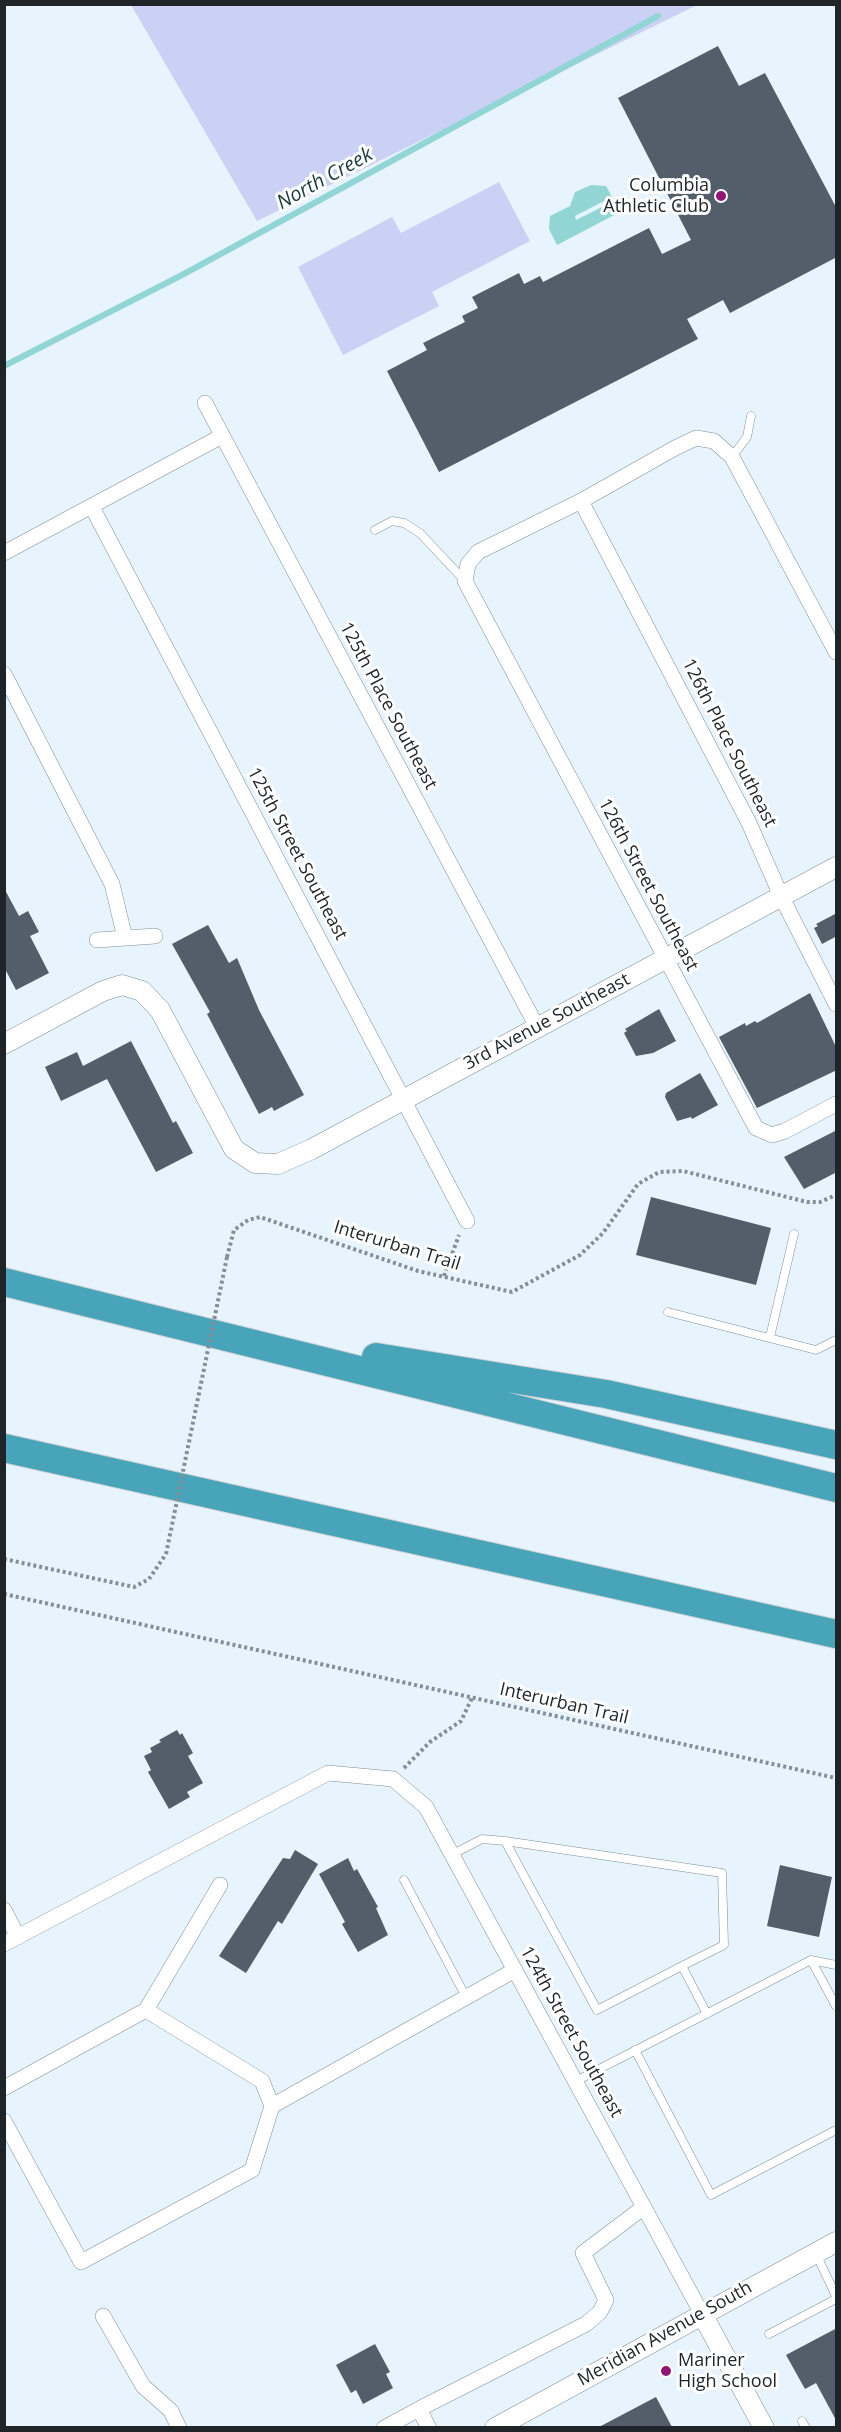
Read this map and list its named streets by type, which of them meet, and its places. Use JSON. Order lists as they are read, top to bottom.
{
  "streets": {
    "street": [
      "125th Place Southeast",
      "126th Place Southeast",
      "125th Street Southeast",
      "126th Street Southeast",
      "3rd Avenue Southeast",
      "124th Street Southeast",
      "Meridian Avenue South"
    ],
    "path": ["Interurban Trail"]
  },
  "crossings": [
    ["125th Place Southeast", "3rd Avenue Southeast"],
    ["126th Place Southeast", "3rd Avenue Southeast"],
    ["125th Street Southeast", "3rd Avenue Southeast"],
    ["126th Street Southeast", "3rd Avenue Southeast"],
    ["124th Street Southeast", "Meridian Avenue South"]
  ],
  "water": ["North Creek"],
  "places": ["Columbia Athletic Club", "Mariner High School"]
}
